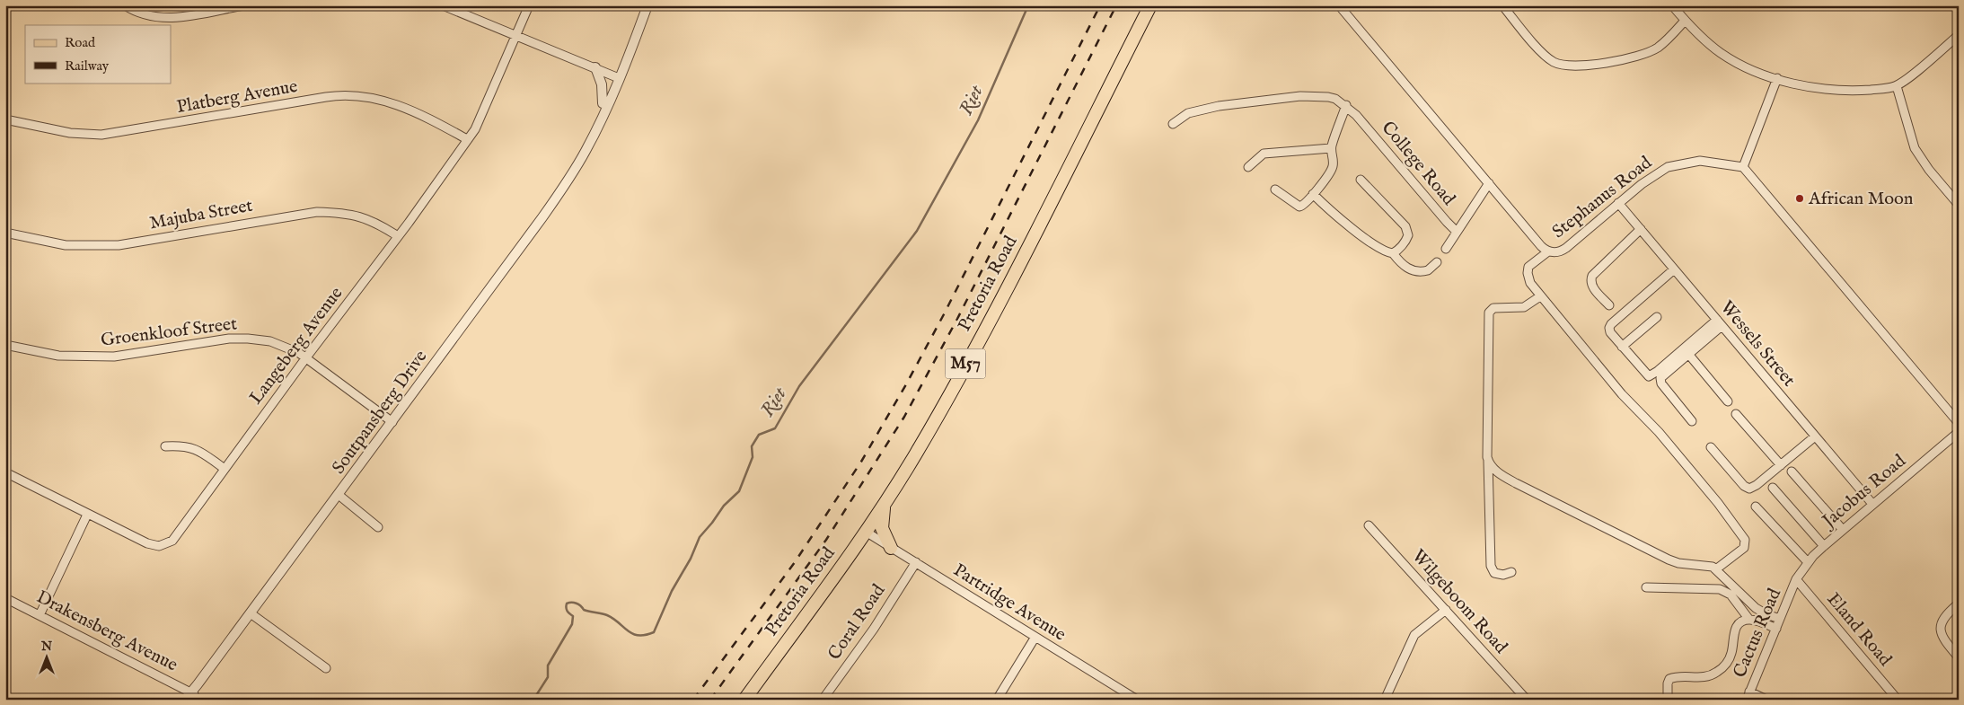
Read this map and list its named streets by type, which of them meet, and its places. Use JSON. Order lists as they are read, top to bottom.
{
  "streets": {
    "main road": ["Pretoria Road", "M57"],
    "street": [
      "Platberg Avenue",
      "College Road",
      "Stephanus Road",
      "Majuba Street",
      "Groenkloof Street",
      "Wessels Street",
      "Langeberg Avenue",
      "Soutpansberg Drive",
      "Jacobus Road",
      "Wilgeboom Road",
      "Partridge Avenue",
      "Coral Road",
      "Eland Road",
      "Drakensberg Avenue",
      "Cactus Road"
    ]
  },
  "crossings": [
    ["Platberg Avenue", "Langeberg Avenue"],
    ["College Road", "Stephanus Road"],
    ["Stephanus Road", "Wessels Street"],
    ["Majuba Street", "Langeberg Avenue"],
    ["Pretoria Road", "Partridge Avenue"],
    ["Groenkloof Street", "Langeberg Avenue"],
    ["Groenkloof Street", "Soutpansberg Drive"],
    ["Wessels Street", "Jacobus Road"],
    ["Soutpansberg Drive", "Drakensberg Avenue"],
    ["Jacobus Road", "Eland Road"],
    ["Jacobus Road", "Cactus Road"],
    ["Partridge Avenue", "Coral Road"],
    ["Eland Road", "Cactus Road"]
  ],
  "water": ["Riet"],
  "places": ["African Moon"],
  "legend": ["Road", "Railway"],
  "north": "top"
}
